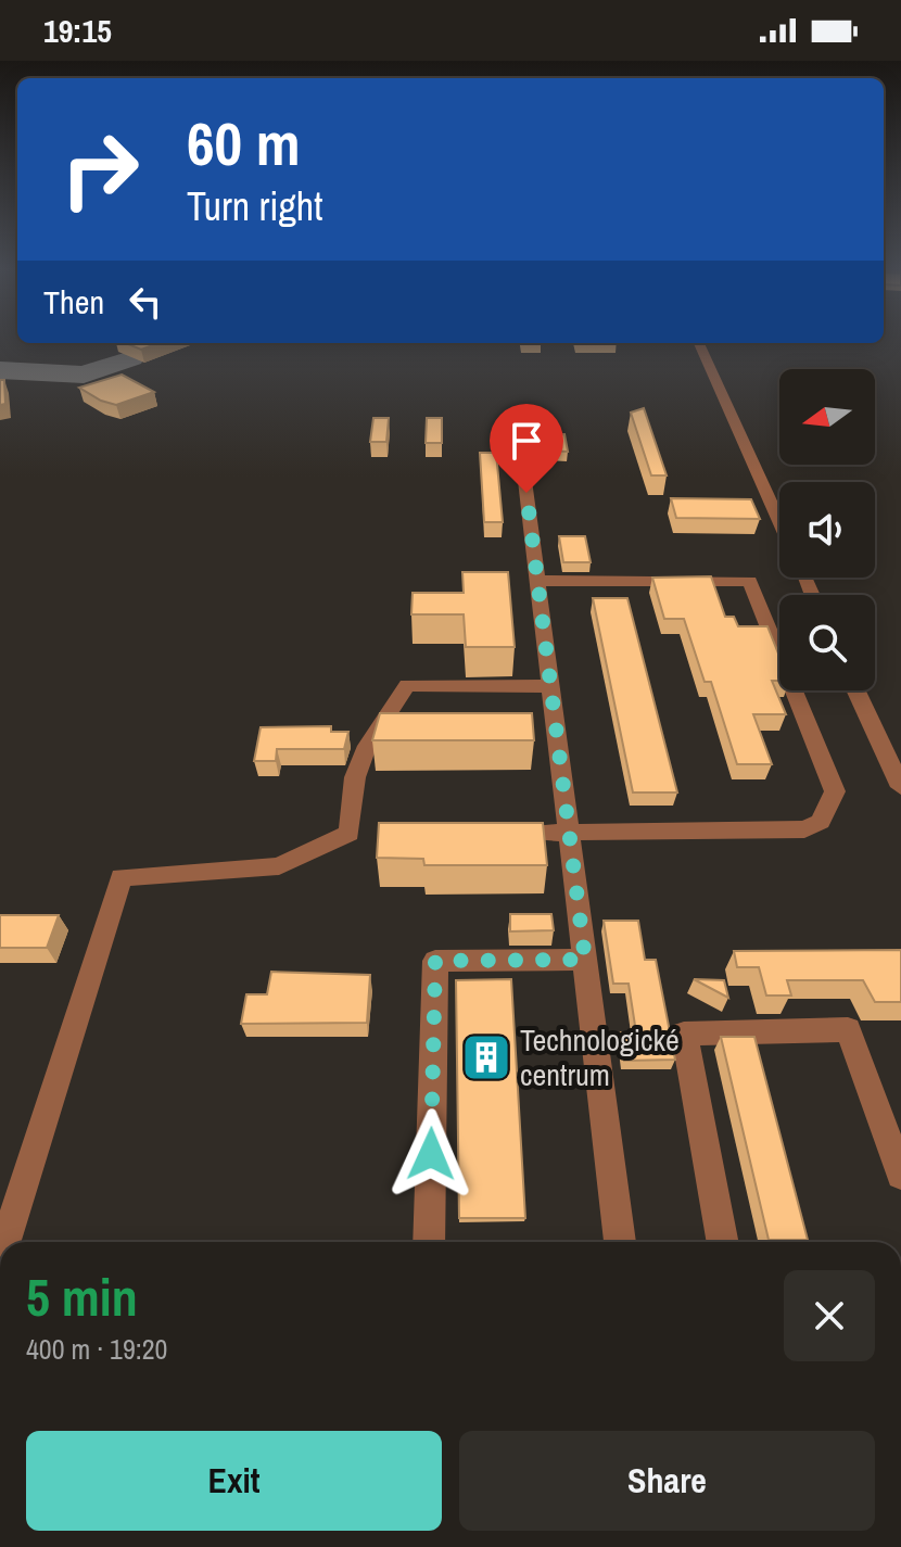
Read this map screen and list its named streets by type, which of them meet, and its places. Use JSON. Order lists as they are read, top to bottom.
{
  "places": {
    "building": ["Technologické centrum"]
  },
  "north": "left",
  "page": {
    "status": "19:15",
    "turn": ["60 m", "Turn right"],
    "then": "Then",
    "heading": ["5 min", "400 m · 19:20"],
    "buttons": ["Exit", "Share"]
  }
}
